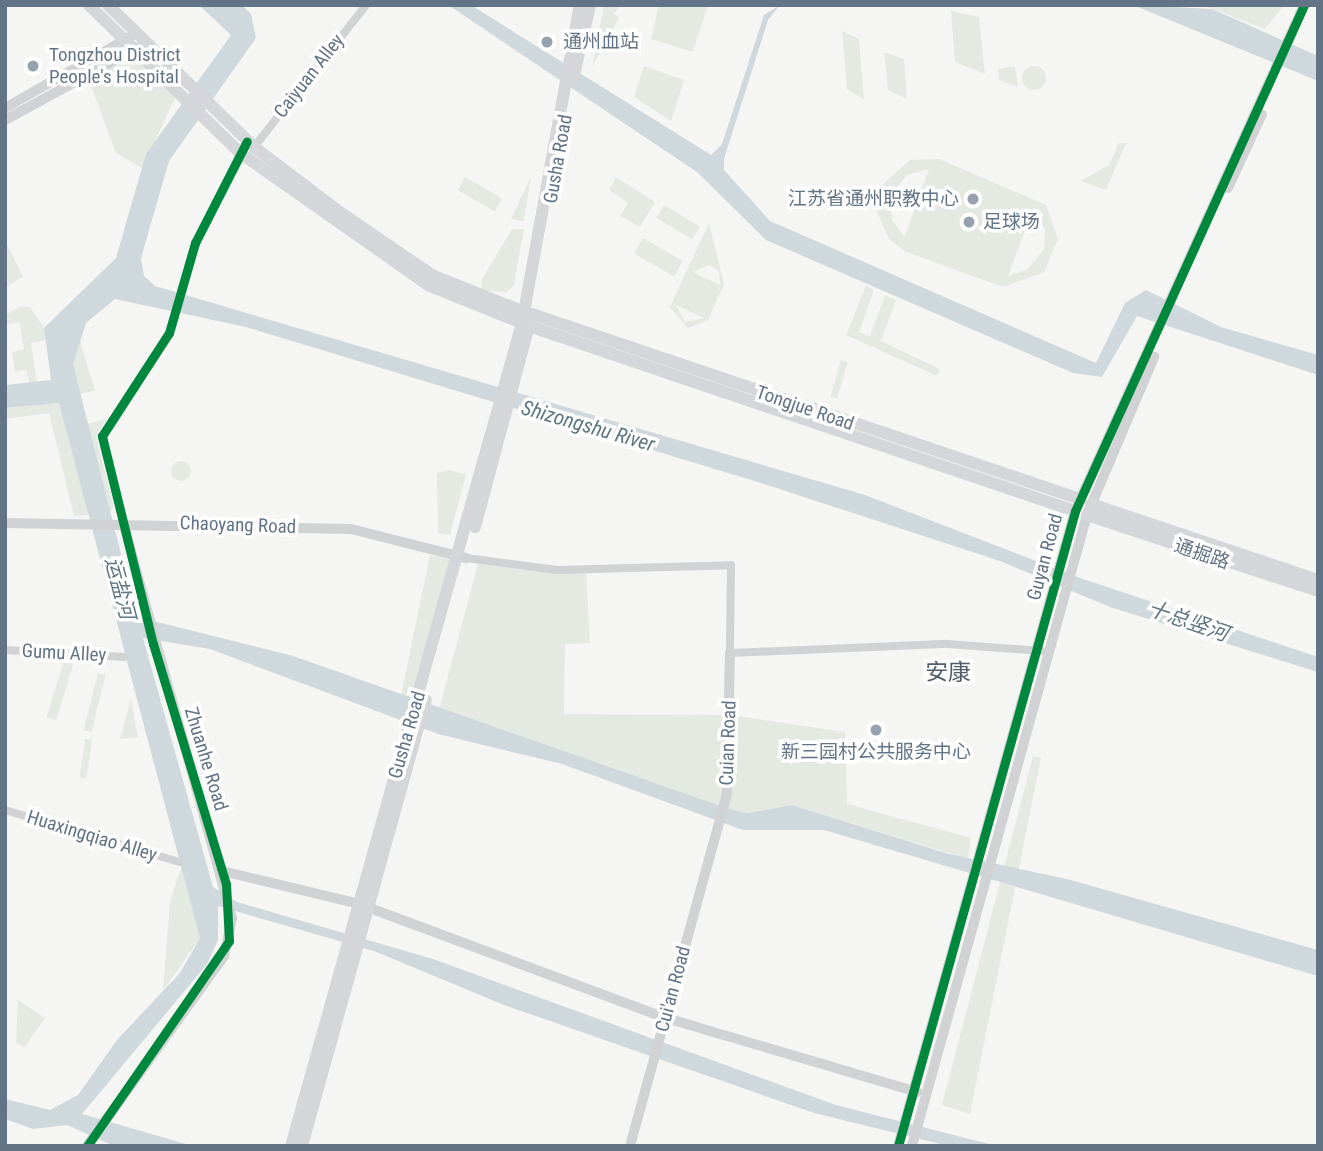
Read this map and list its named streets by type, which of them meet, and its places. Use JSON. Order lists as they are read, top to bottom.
{
  "streets": {
    "main road": ["Gusha Road", "Tongjue Road", "通掘路"],
    "street": [
      "Caiyuan Alley",
      "Chaoyang Road",
      "Guyan Road",
      "Gumu Alley",
      "Cuian Road",
      "Zhuanhe Road",
      "Huaxingqiao Alley",
      "Cui'an Road"
    ]
  },
  "crossings": [
    ["Caiyuan Alley", "Chaoyang Road"],
    ["Caiyuan Alley", "Zhuanhe Road"],
    ["Gusha Road", "Tongjue Road"],
    ["Gusha Road", "Chaoyang Road"],
    ["Tongjue Road", "通掘路"],
    ["Tongjue Road", "Guyan Road"],
    ["Chaoyang Road", "Zhuanhe Road"],
    ["通掘路", "Guyan Road"],
    ["Cuian Road", "Cui'an Road"]
  ],
  "districts": ["安康"],
  "water": ["Shizongshu River", "运盐河", "十总竖河"],
  "places": [
    "通州血站",
    "Tongzhou District People's Hospital",
    "江苏省通州职教中心",
    "足球场",
    "新三园村公共服务中心"
  ]
}
